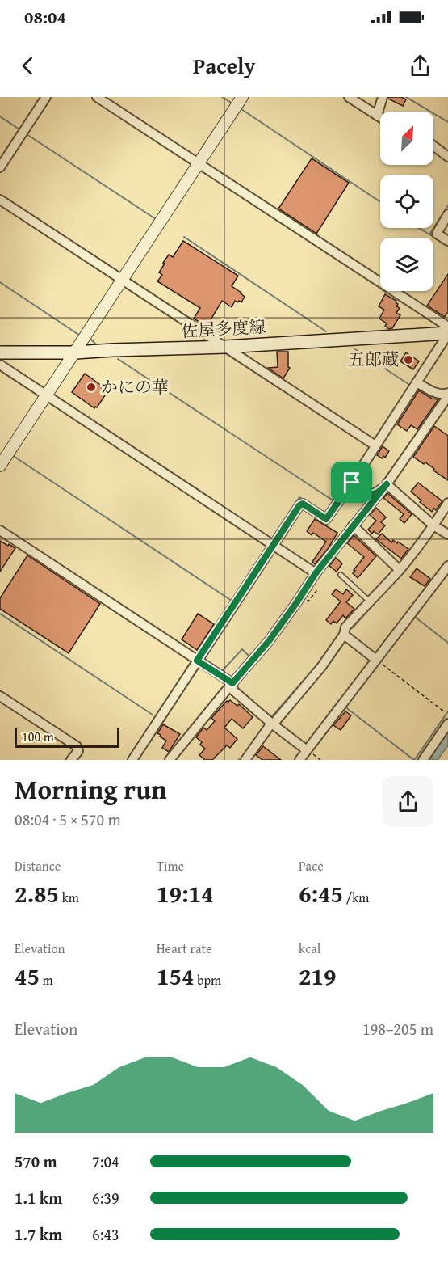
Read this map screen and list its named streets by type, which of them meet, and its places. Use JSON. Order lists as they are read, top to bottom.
{
  "streets": {
    "main road": ["佐屋多度線"]
  },
  "places": ["五郎蔵", "かにの華"],
  "scale_bar": "100 m",
  "north": "top right",
  "page": {
    "status": "08:04",
    "header": "Pacely",
    "scale": "100 m",
    "heading": ["Morning run", "08:04 · 5 × 570 m"],
    "stats": [
      ["Distance", "2.85 km"],
      ["Time", "19:14"],
      ["Pace", "6:45 /km"],
      ["Elevation", "45 m"],
      ["Heart rate", "154 bpm"],
      ["kcal", "219"]
    ],
    "chart": ["Elevation", "198–205 m"],
    "list": [
      {
        "name": "570 m",
        "note": "7:04"
      },
      {
        "name": "1.1 km",
        "note": "6:39"
      },
      {
        "name": "1.7 km",
        "note": "6:43"
      }
    ]
  }
}
